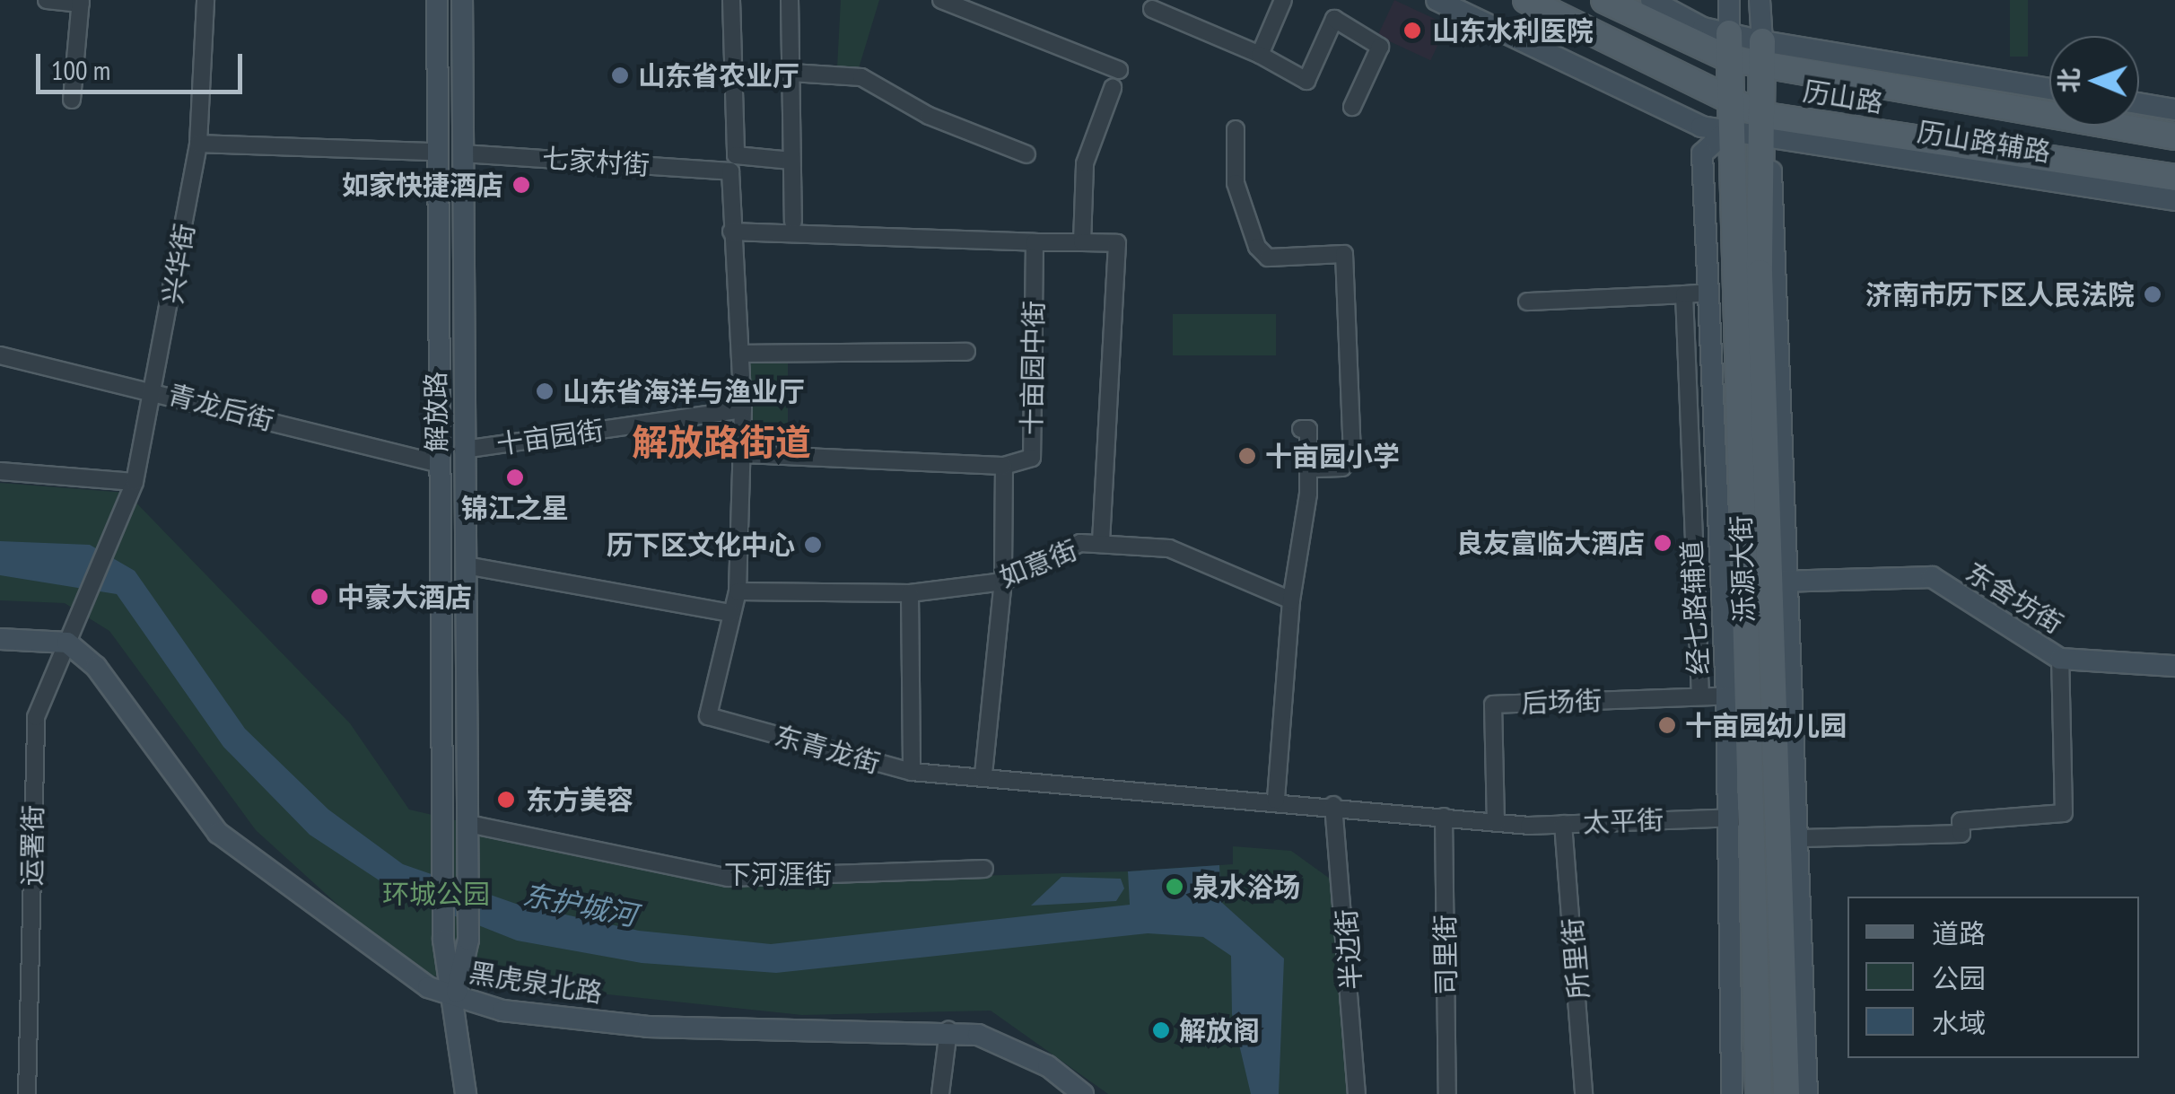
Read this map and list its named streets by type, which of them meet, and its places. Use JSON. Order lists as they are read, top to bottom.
{
  "streets": {
    "main road": ["历山路", "泺源大街"],
    "street": [
      "历山路辅路",
      "七家村街",
      "兴华街",
      "十亩园中街",
      "青龙后街",
      "解放路",
      "十亩园街",
      "如意街",
      "东舍坊街",
      "经七路辅道",
      "后场街",
      "东青龙街",
      "太平街",
      "运署街",
      "下河涯街",
      "半边街",
      "司里街",
      "所里街",
      "黑虎泉北路"
    ]
  },
  "crossings": [
    ["历山路", "历山路辅路"],
    ["历山路", "泺源大街"],
    ["历山路辅路", "泺源大街"],
    ["历山路辅路", "经七路辅道"],
    ["七家村街", "解放路"],
    ["七家村街", "东青龙街"],
    ["兴华街", "青龙后街"],
    ["兴华街", "运署街"],
    ["十亩园中街", "如意街"],
    ["十亩园中街", "东青龙街"],
    ["青龙后街", "解放路"],
    ["解放路", "十亩园街"],
    ["解放路", "下河涯街"],
    ["解放路", "黑虎泉北路"],
    ["十亩园街", "东青龙街"],
    ["如意街", "东青龙街"],
    ["泺源大街", "东舍坊街"],
    ["泺源大街", "经七路辅道"],
    ["泺源大街", "后场街"],
    ["泺源大街", "太平街"],
    ["经七路辅道", "后场街"],
    ["经七路辅道", "太平街"],
    ["后场街", "东青龙街"],
    ["后场街", "太平街"],
    ["东青龙街", "太平街"],
    ["东青龙街", "半边街"],
    ["东青龙街", "司里街"],
    ["太平街", "所里街"],
    ["运署街", "黑虎泉北路"]
  ],
  "districts": ["解放路街道"],
  "water": ["东护城河"],
  "parks": ["环城公园"],
  "places": [
    "山东水利医院",
    "山东省农业厅",
    "如家快捷酒店",
    "济南市历下区人民法院",
    "山东省海洋与渔业厅",
    "十亩园小学",
    "锦江之星",
    "良友富临大酒店",
    "历下区文化中心",
    "中豪大酒店",
    "十亩园幼儿园",
    "东方美容",
    "泉水浴场",
    "解放阁"
  ],
  "legend": ["道路", "公园", "水域"],
  "scale_bar": "100 m",
  "north": "left"
}
